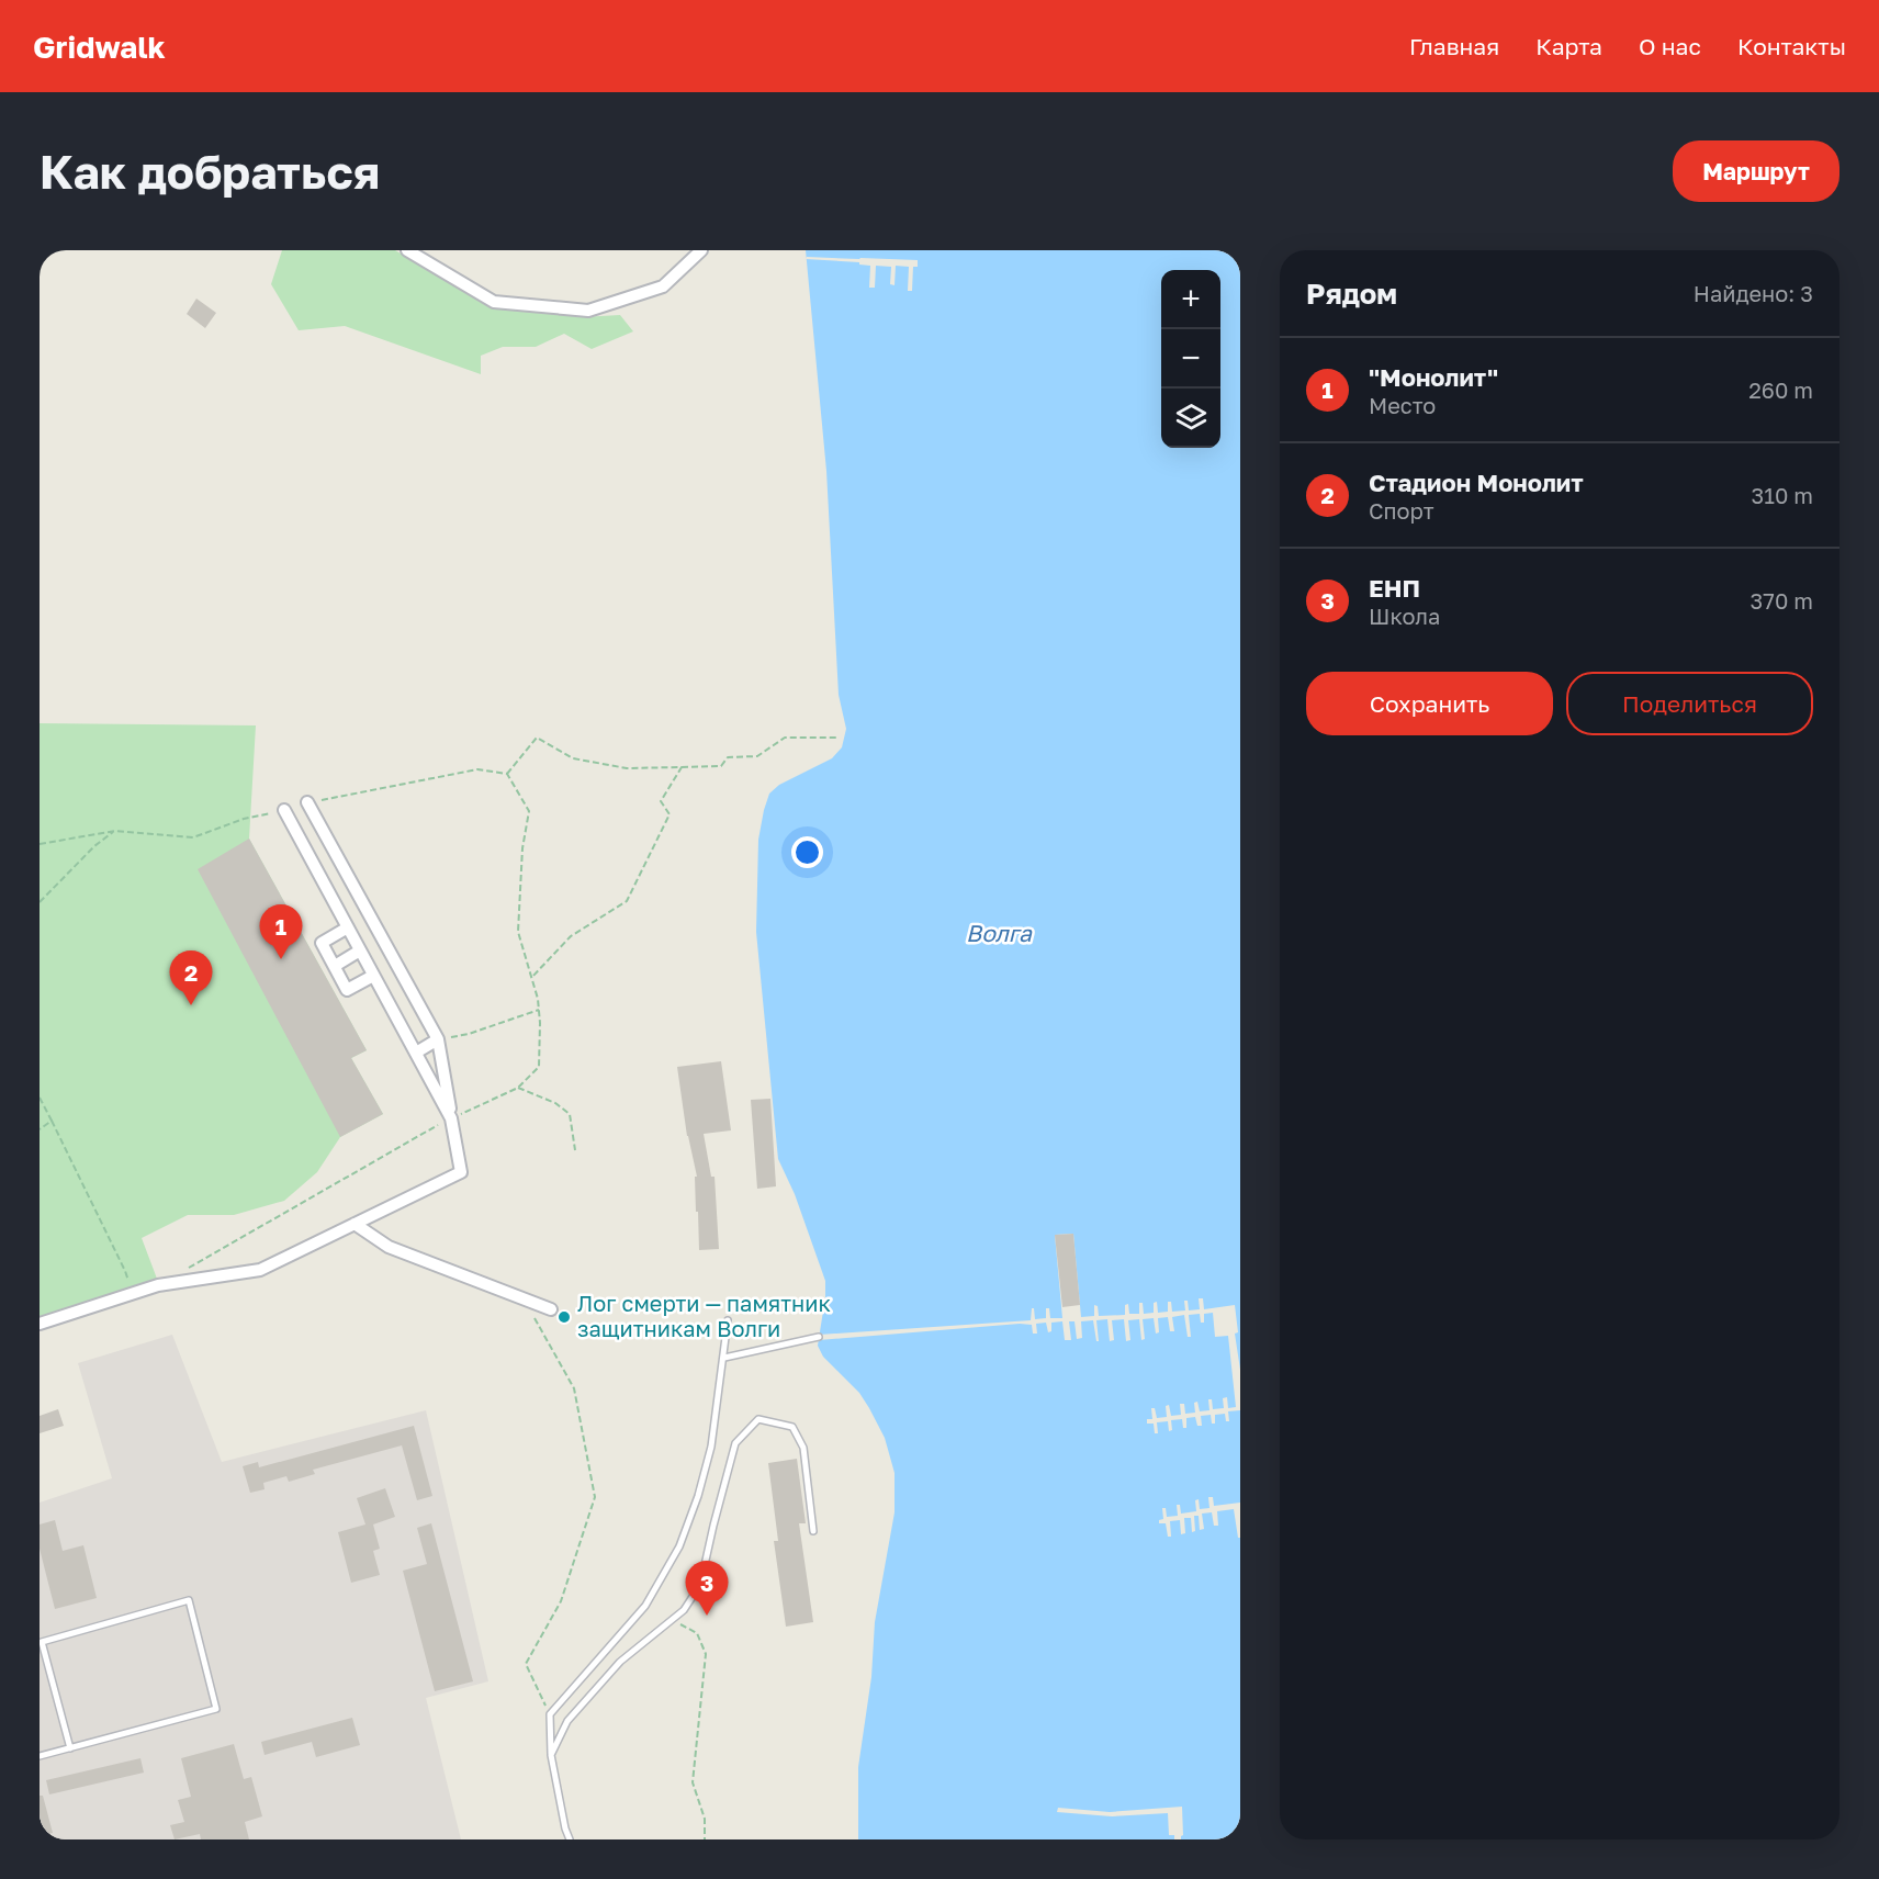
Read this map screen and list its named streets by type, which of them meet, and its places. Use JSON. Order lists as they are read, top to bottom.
{
  "water": ["Волга"],
  "places": ["Лог смерти — памятник защитникам Волги"],
  "page": {
    "header": "Gridwalk",
    "nav": [
      "Главная",
      "Карта",
      "О нас",
      "Контакты"
    ],
    "buttons": [
      "Маршрут",
      ["Сохранить", "Поделиться"]
    ],
    "title": "Как добраться",
    "heading": ["Рядом", "Найдено: 3"],
    "map_buttons": ["+", "−"],
    "list": [
      {
        "mark": "1",
        "name": "\"Монолит\"",
        "note": "Место",
        "value": "260 m"
      },
      {
        "mark": "2",
        "name": "Стадион Монолит",
        "note": "Спорт",
        "value": "310 m"
      },
      {
        "mark": "3",
        "name": "ЕНП",
        "note": "Школа",
        "value": "370 m"
      }
    ],
    "pins": ["1", "2", "3"]
  }
}
